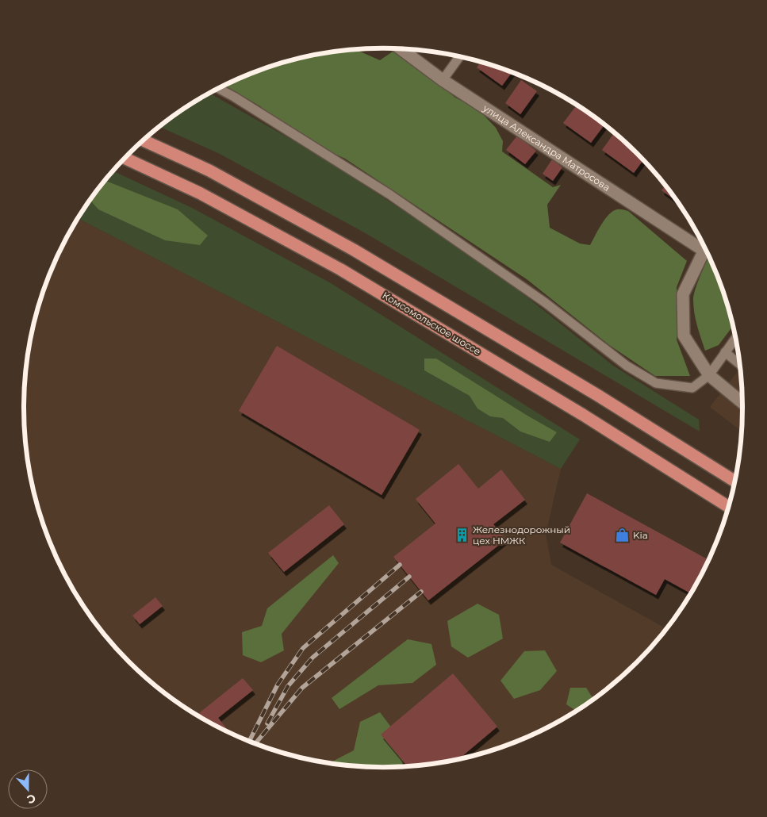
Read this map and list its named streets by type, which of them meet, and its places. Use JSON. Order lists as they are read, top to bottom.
{
  "streets": {
    "main road": ["Комсомольское шоссе"],
    "street": ["улица Александра Матросова"]
  },
  "places": {
    "building": ["Железнодорожный цех НМЖК"],
    "shop": ["Kia"]
  },
  "north": "bottom"
}
